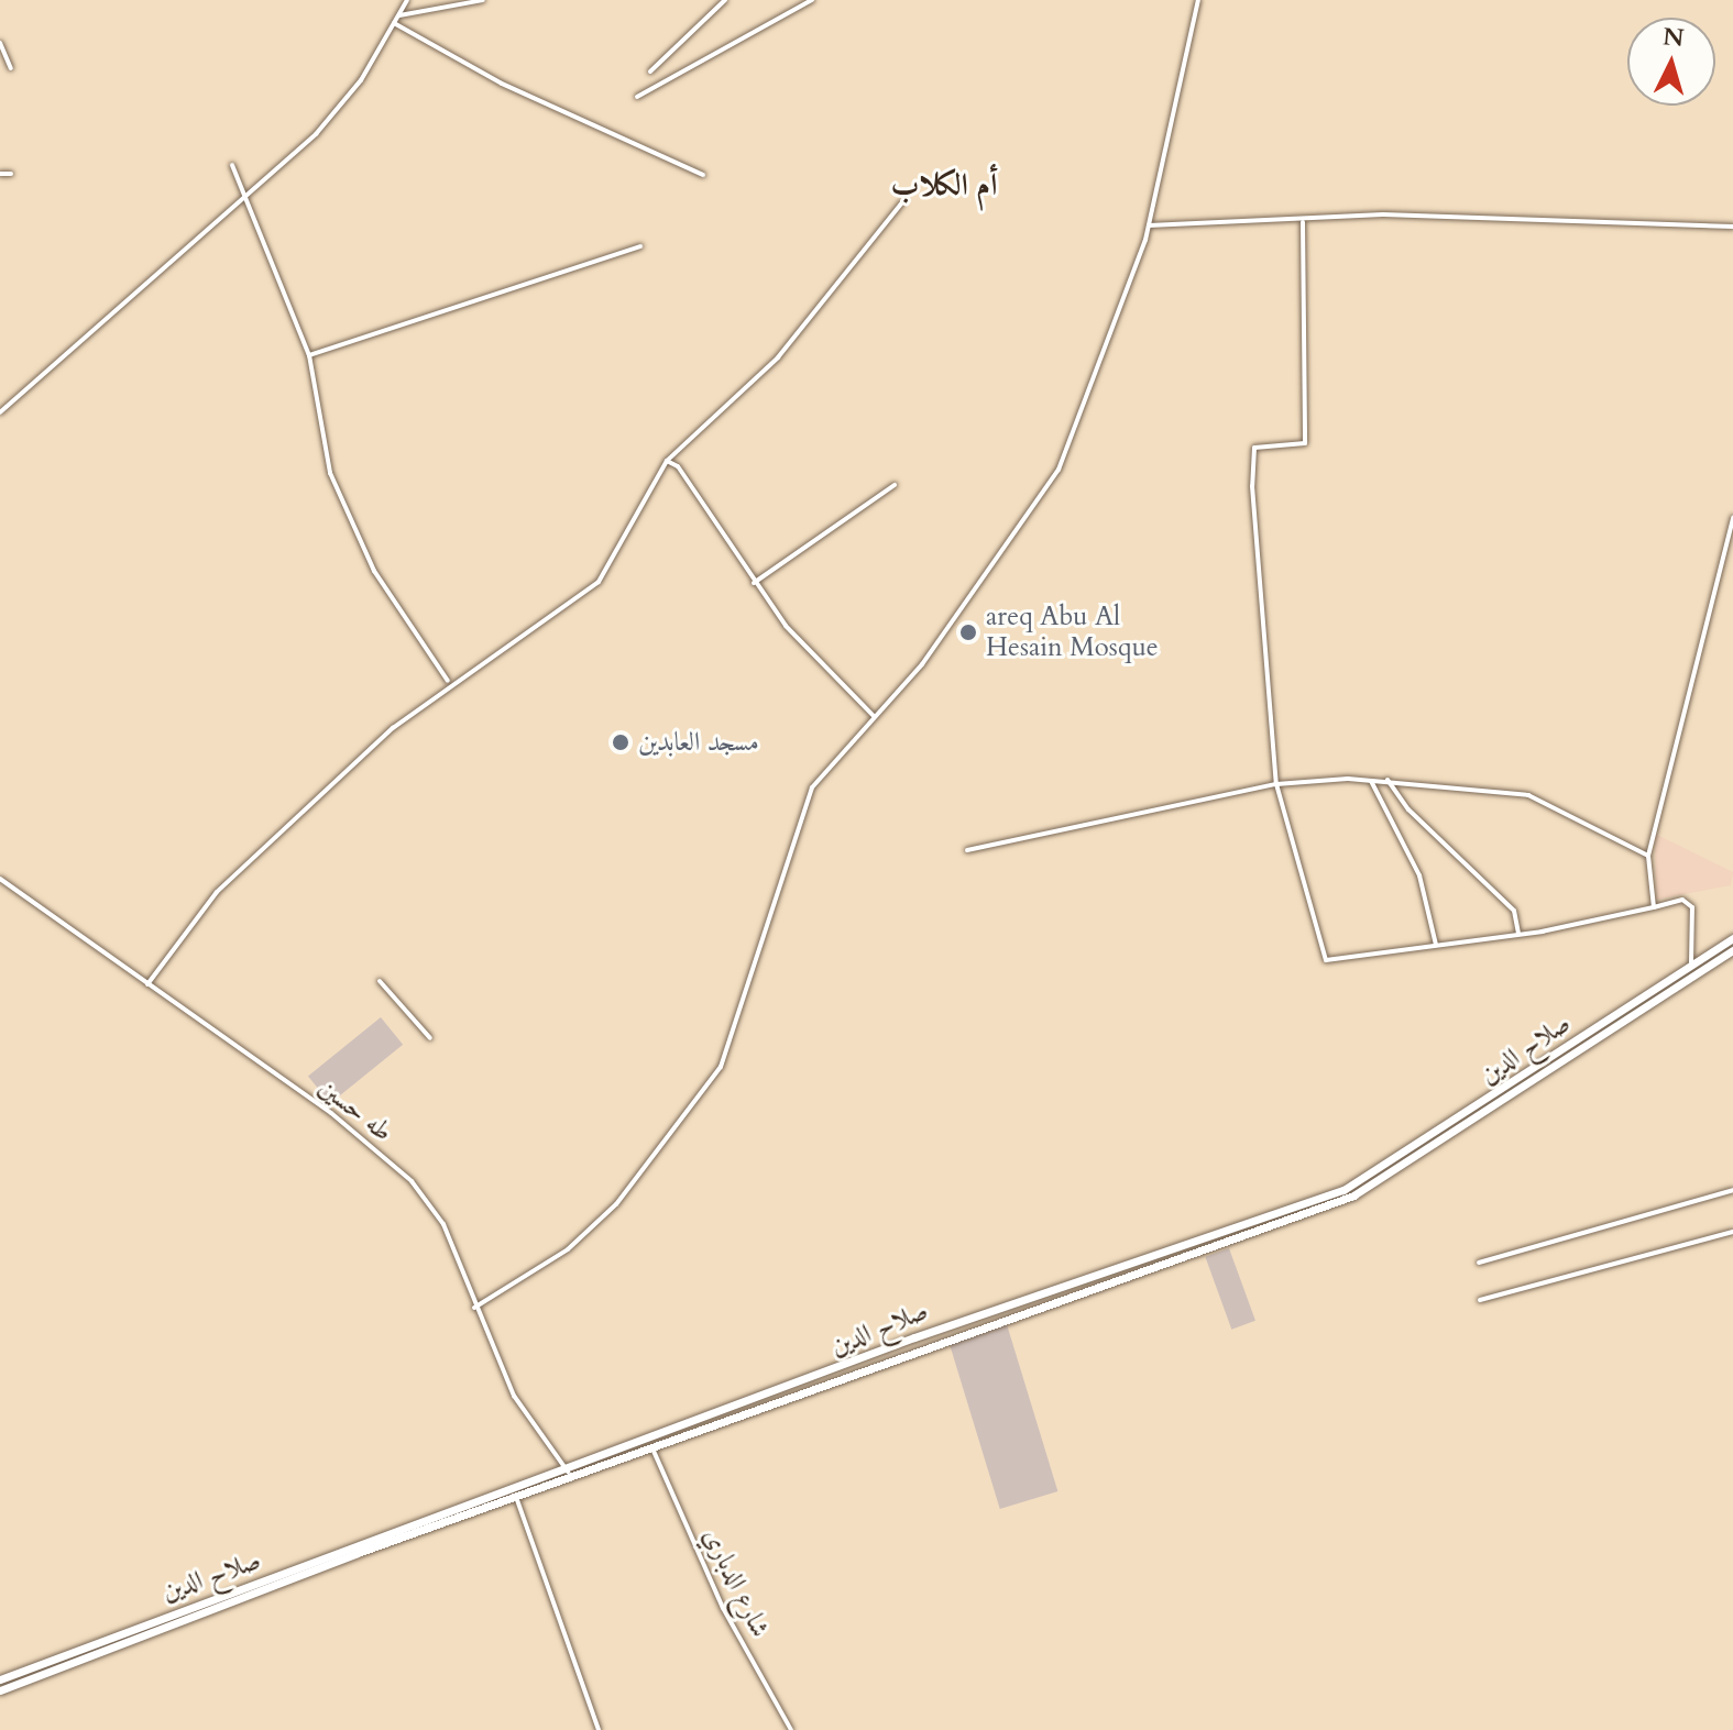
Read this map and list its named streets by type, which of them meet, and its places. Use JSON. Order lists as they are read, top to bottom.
{
  "streets": {
    "highway": ["صلاح الدين"],
    "street": ["طه حسين", "شارع الدباري"]
  },
  "crossings": [
    ["صلاح الدين", "طه حسين"],
    ["صلاح الدين", "شارع الدباري"]
  ],
  "districts": ["أم الكلاب"],
  "places": ["areq Abu Al Hesain Mosque", "مسجد العابدين"],
  "north": "top"
}
